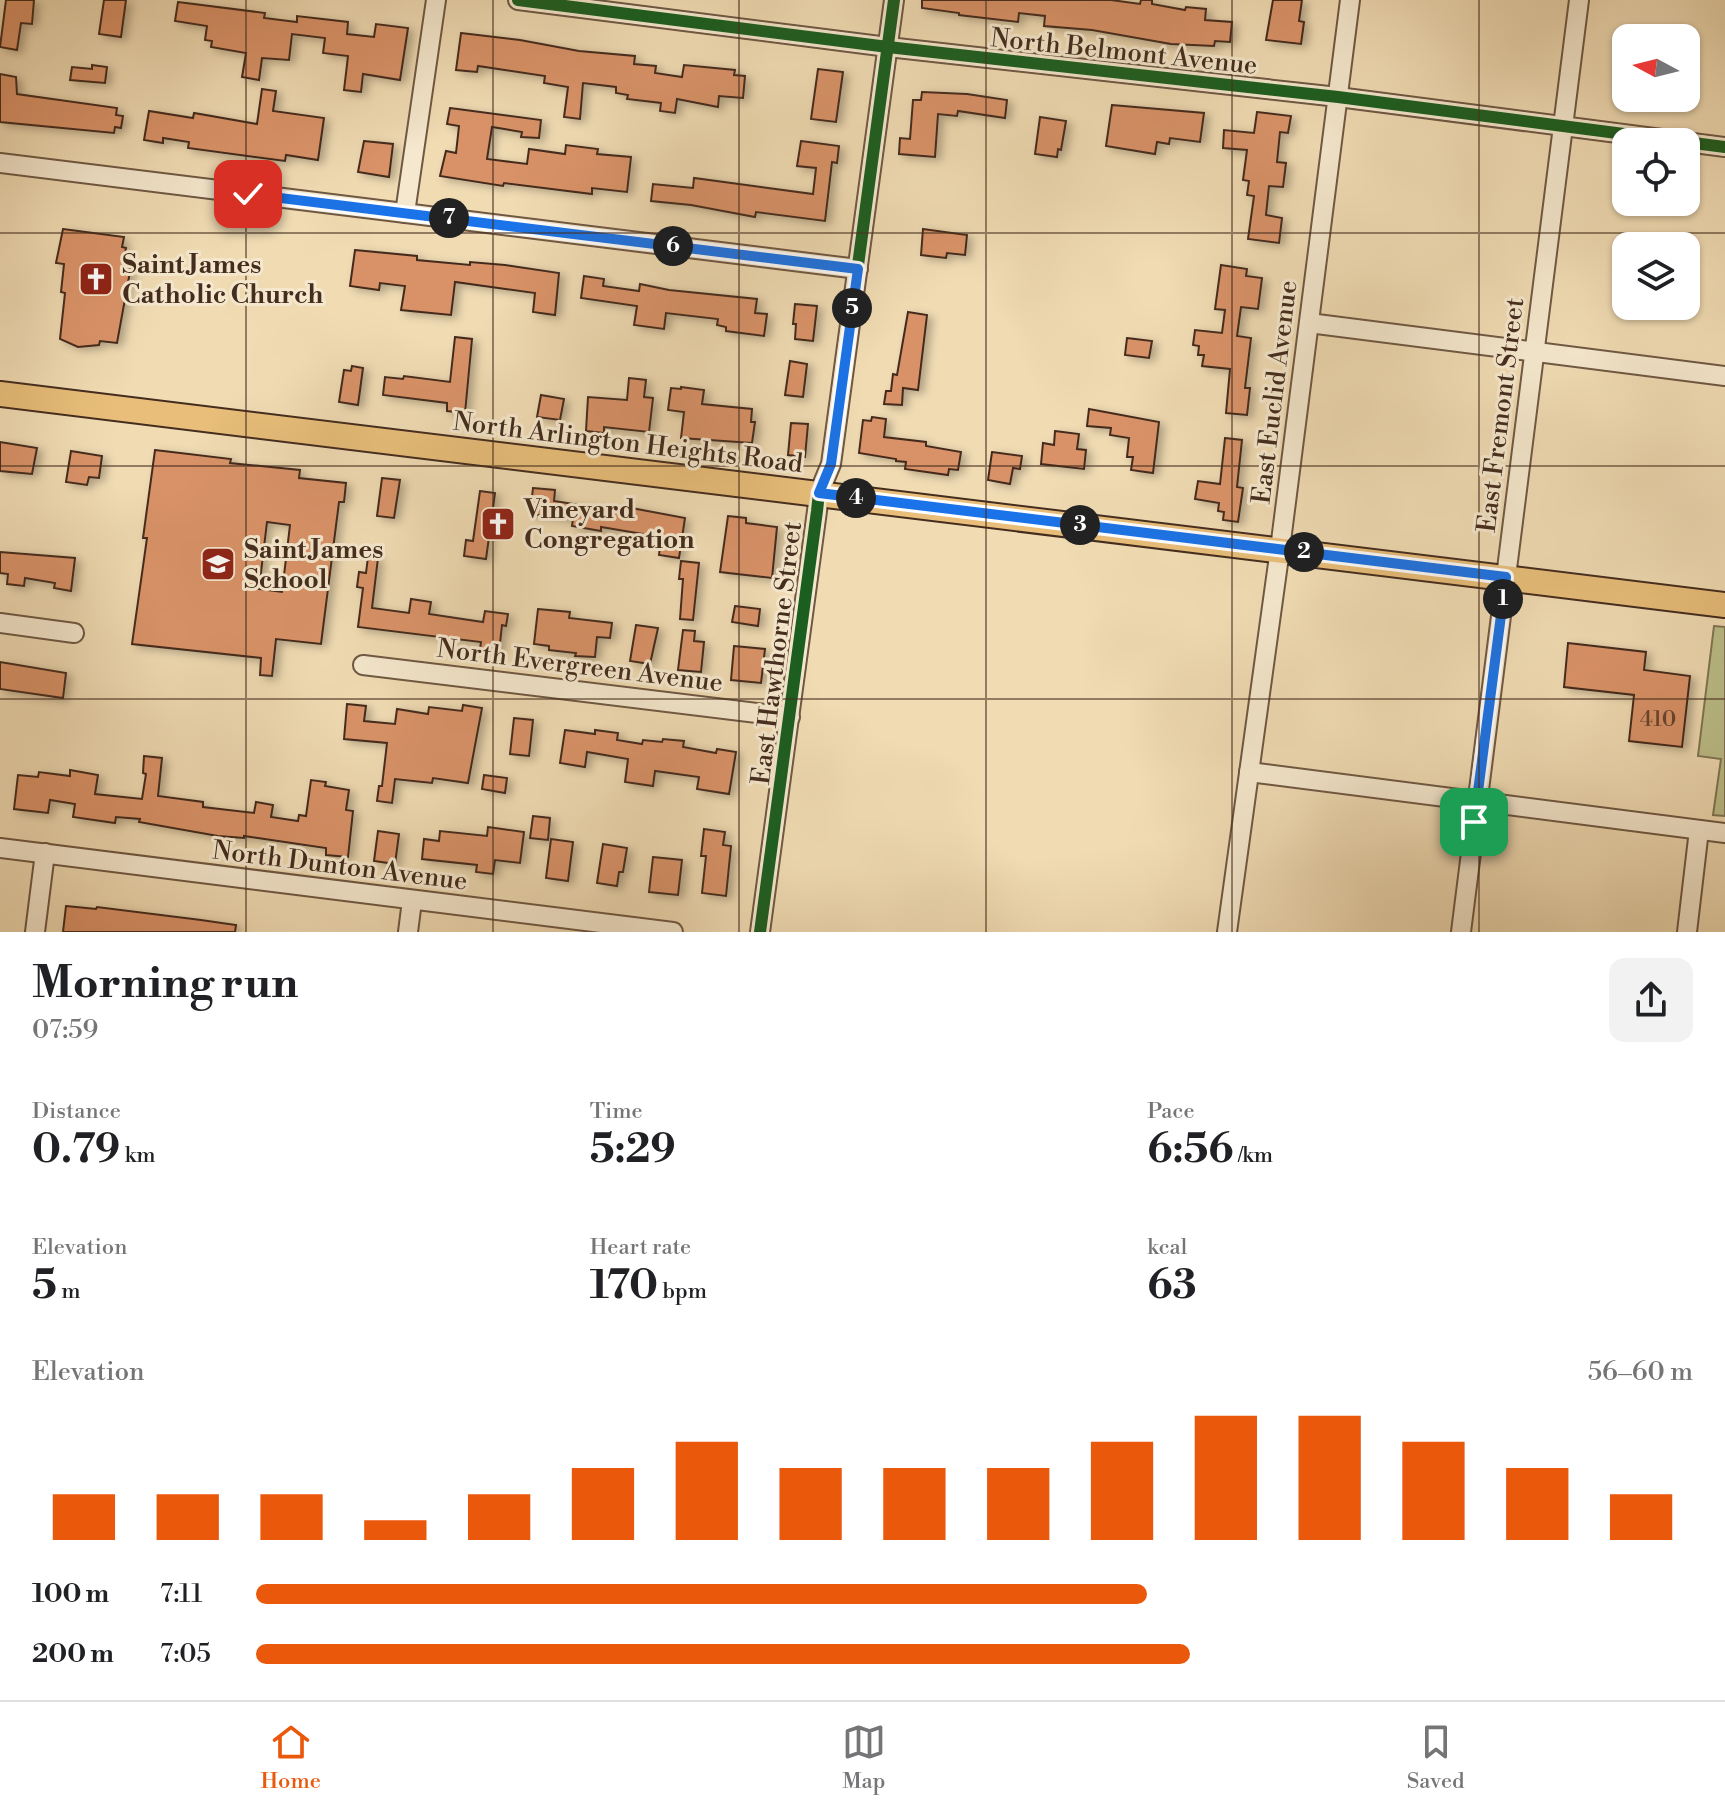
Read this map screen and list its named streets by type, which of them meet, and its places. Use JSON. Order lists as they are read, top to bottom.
{
  "streets": {
    "main road": ["North Arlington Heights Road"],
    "street": [
      "North Belmont Avenue",
      "East Euclid Avenue",
      "East Fremont Street",
      "East Hawthorne Street",
      "North Evergreen Avenue",
      "North Dunton Avenue"
    ]
  },
  "crossings": [
    ["North Belmont Avenue", "East Euclid Avenue"],
    ["North Belmont Avenue", "East Fremont Street"],
    ["North Belmont Avenue", "East Hawthorne Street"],
    ["East Euclid Avenue", "North Arlington Heights Road"],
    ["East Fremont Street", "North Arlington Heights Road"],
    ["North Arlington Heights Road", "East Hawthorne Street"],
    ["East Hawthorne Street", "North Evergreen Avenue"]
  ],
  "places": {
    "church": ["Saint James Catholic Church", "Vineyard Congregation"],
    "school or university": ["Saint James School"]
  },
  "house_numbers": ["410"],
  "north": "left",
  "page": {
    "pins": [
      "7",
      "6",
      "5",
      "4",
      "3",
      "2",
      "1"
    ],
    "heading": ["Morning run", "07:59"],
    "stats": [
      ["Distance", "0.79 km"],
      ["Time", "5:29"],
      ["Pace", "6:56 /km"],
      ["Elevation", "5 m"],
      ["Heart rate", "170 bpm"],
      ["kcal", "63"]
    ],
    "chart": ["Elevation", "56–60 m"],
    "list": [
      {
        "name": "100 m",
        "note": "7:11"
      },
      {
        "name": "200 m",
        "note": "7:05"
      }
    ],
    "tabs": ["Home", "Map", "Saved"]
  }
}
